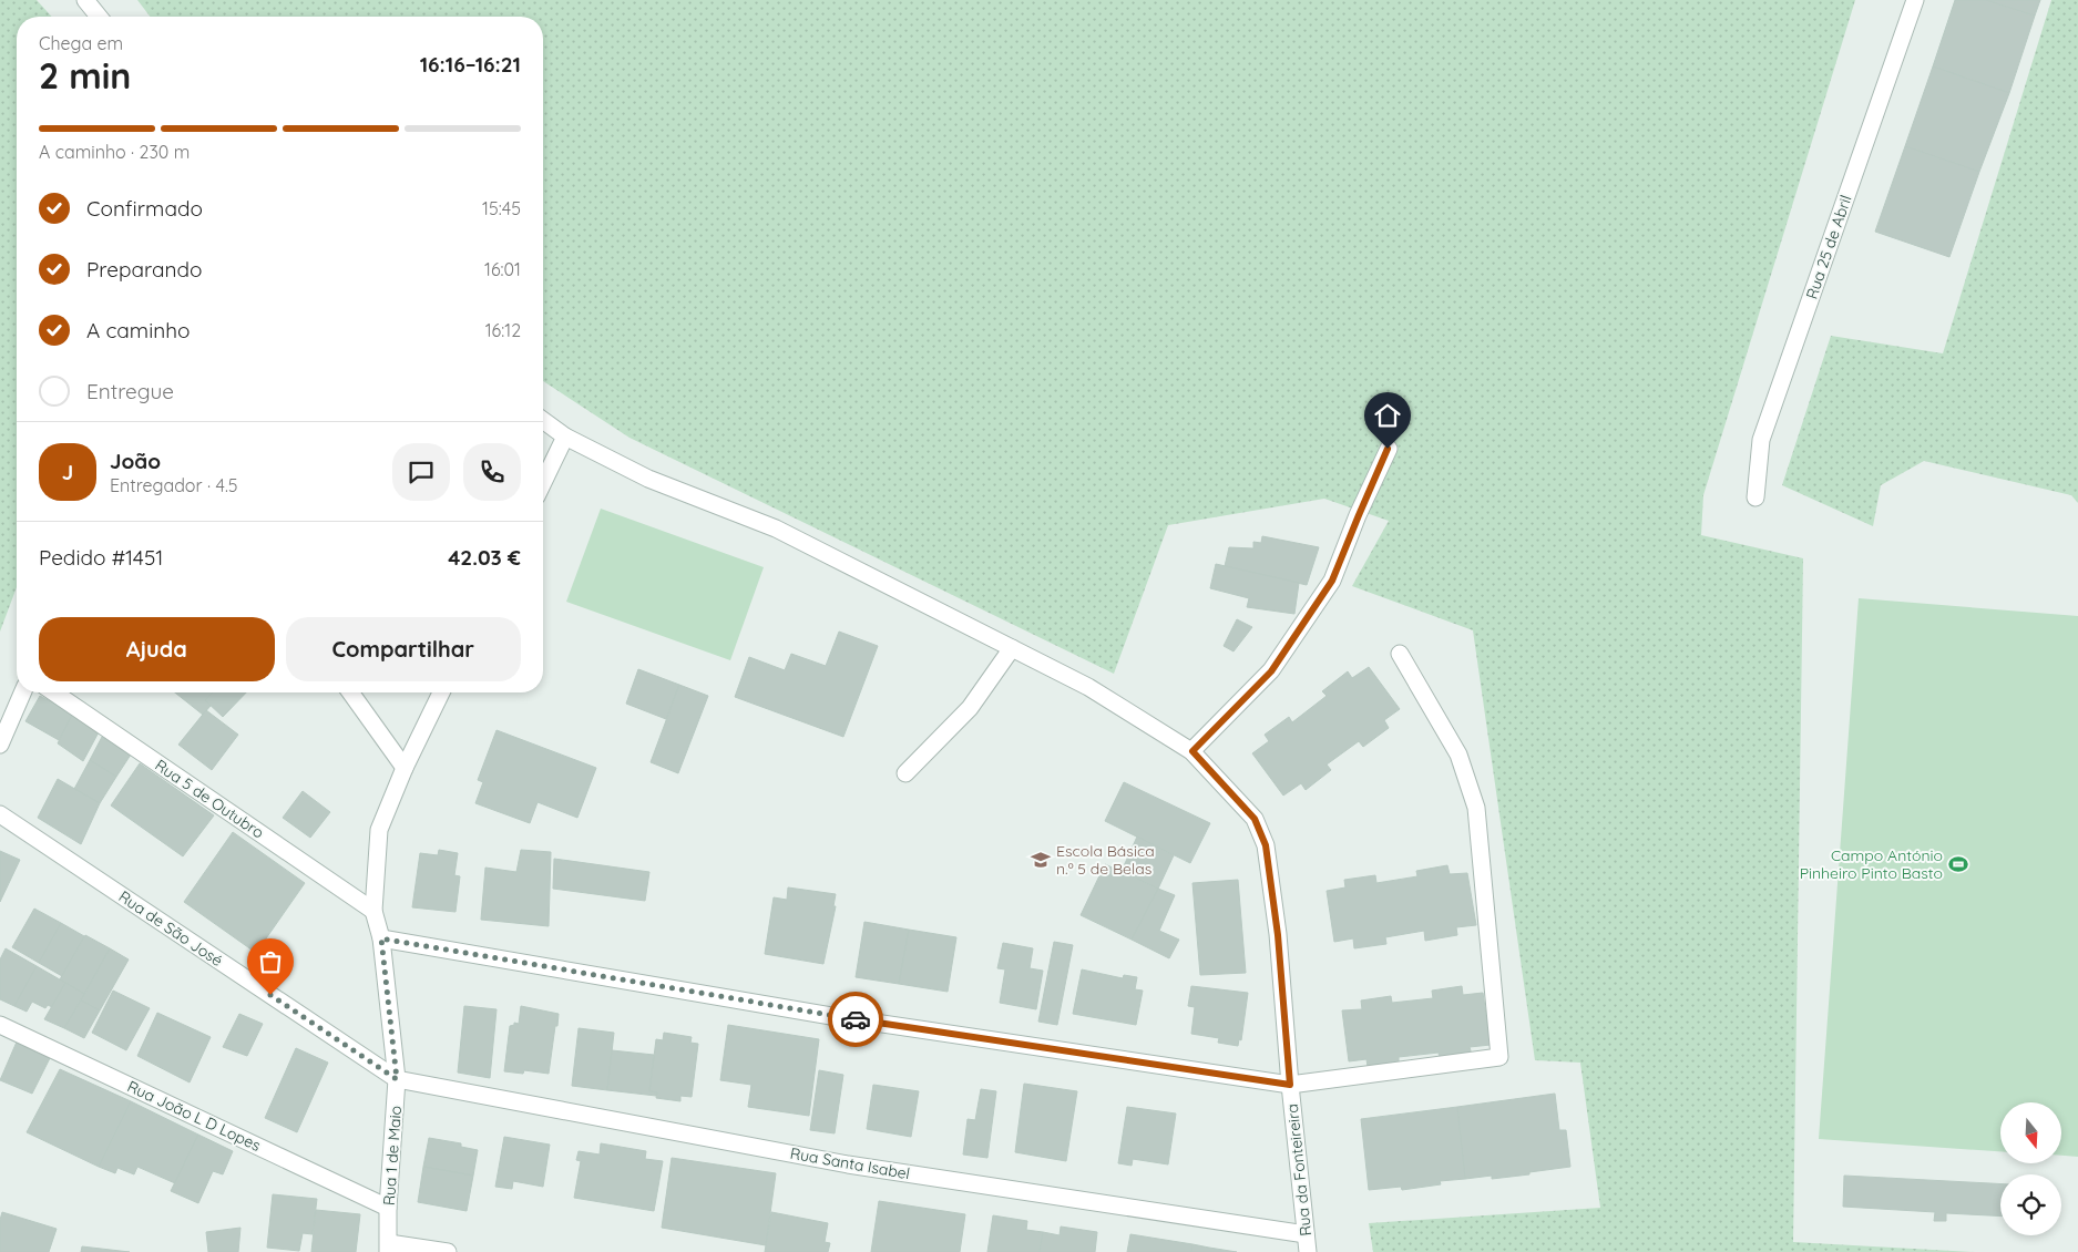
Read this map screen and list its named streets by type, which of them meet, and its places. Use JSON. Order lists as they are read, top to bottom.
{
  "streets": {
    "street": [
      "Rua 25 de Abril",
      "Rua 5 de Outubro",
      "Rua de São José",
      "Rua João L D Lopes",
      "Rua 1 de Maio",
      "Rua Santa Isabel",
      "Rua da Fonteireira"
    ]
  },
  "crossings": [
    ["Rua 5 de Outubro", "Rua 1 de Maio"],
    ["Rua de São José", "Rua 1 de Maio"],
    ["Rua de São José", "Rua Santa Isabel"],
    ["Rua João L D Lopes", "Rua 1 de Maio"],
    ["Rua 1 de Maio", "Rua Santa Isabel"],
    ["Rua Santa Isabel", "Rua da Fonteireira"]
  ],
  "places": {
    "school or university": ["Escola Básica n.º 5 de Belas"],
    "sports": ["Campo António Pinheiro Pinto Basto"]
  },
  "north": "bottom",
  "page": {
    "heading": ["2 min", "Chega em", "16:16–16:21"],
    "panel": [
      "João",
      "Entregador · 4.5",
      "Pedido #1451",
      "42.03 €"
    ],
    "bar": "A caminho · 230 m",
    "list": [
      ["Confirmado", "15:45"],
      ["Preparando", "16:01"],
      ["A caminho", "16:12"],
      "Entregue"
    ],
    "round": "J",
    "buttons": ["Ajuda", "Compartilhar"]
  }
}
